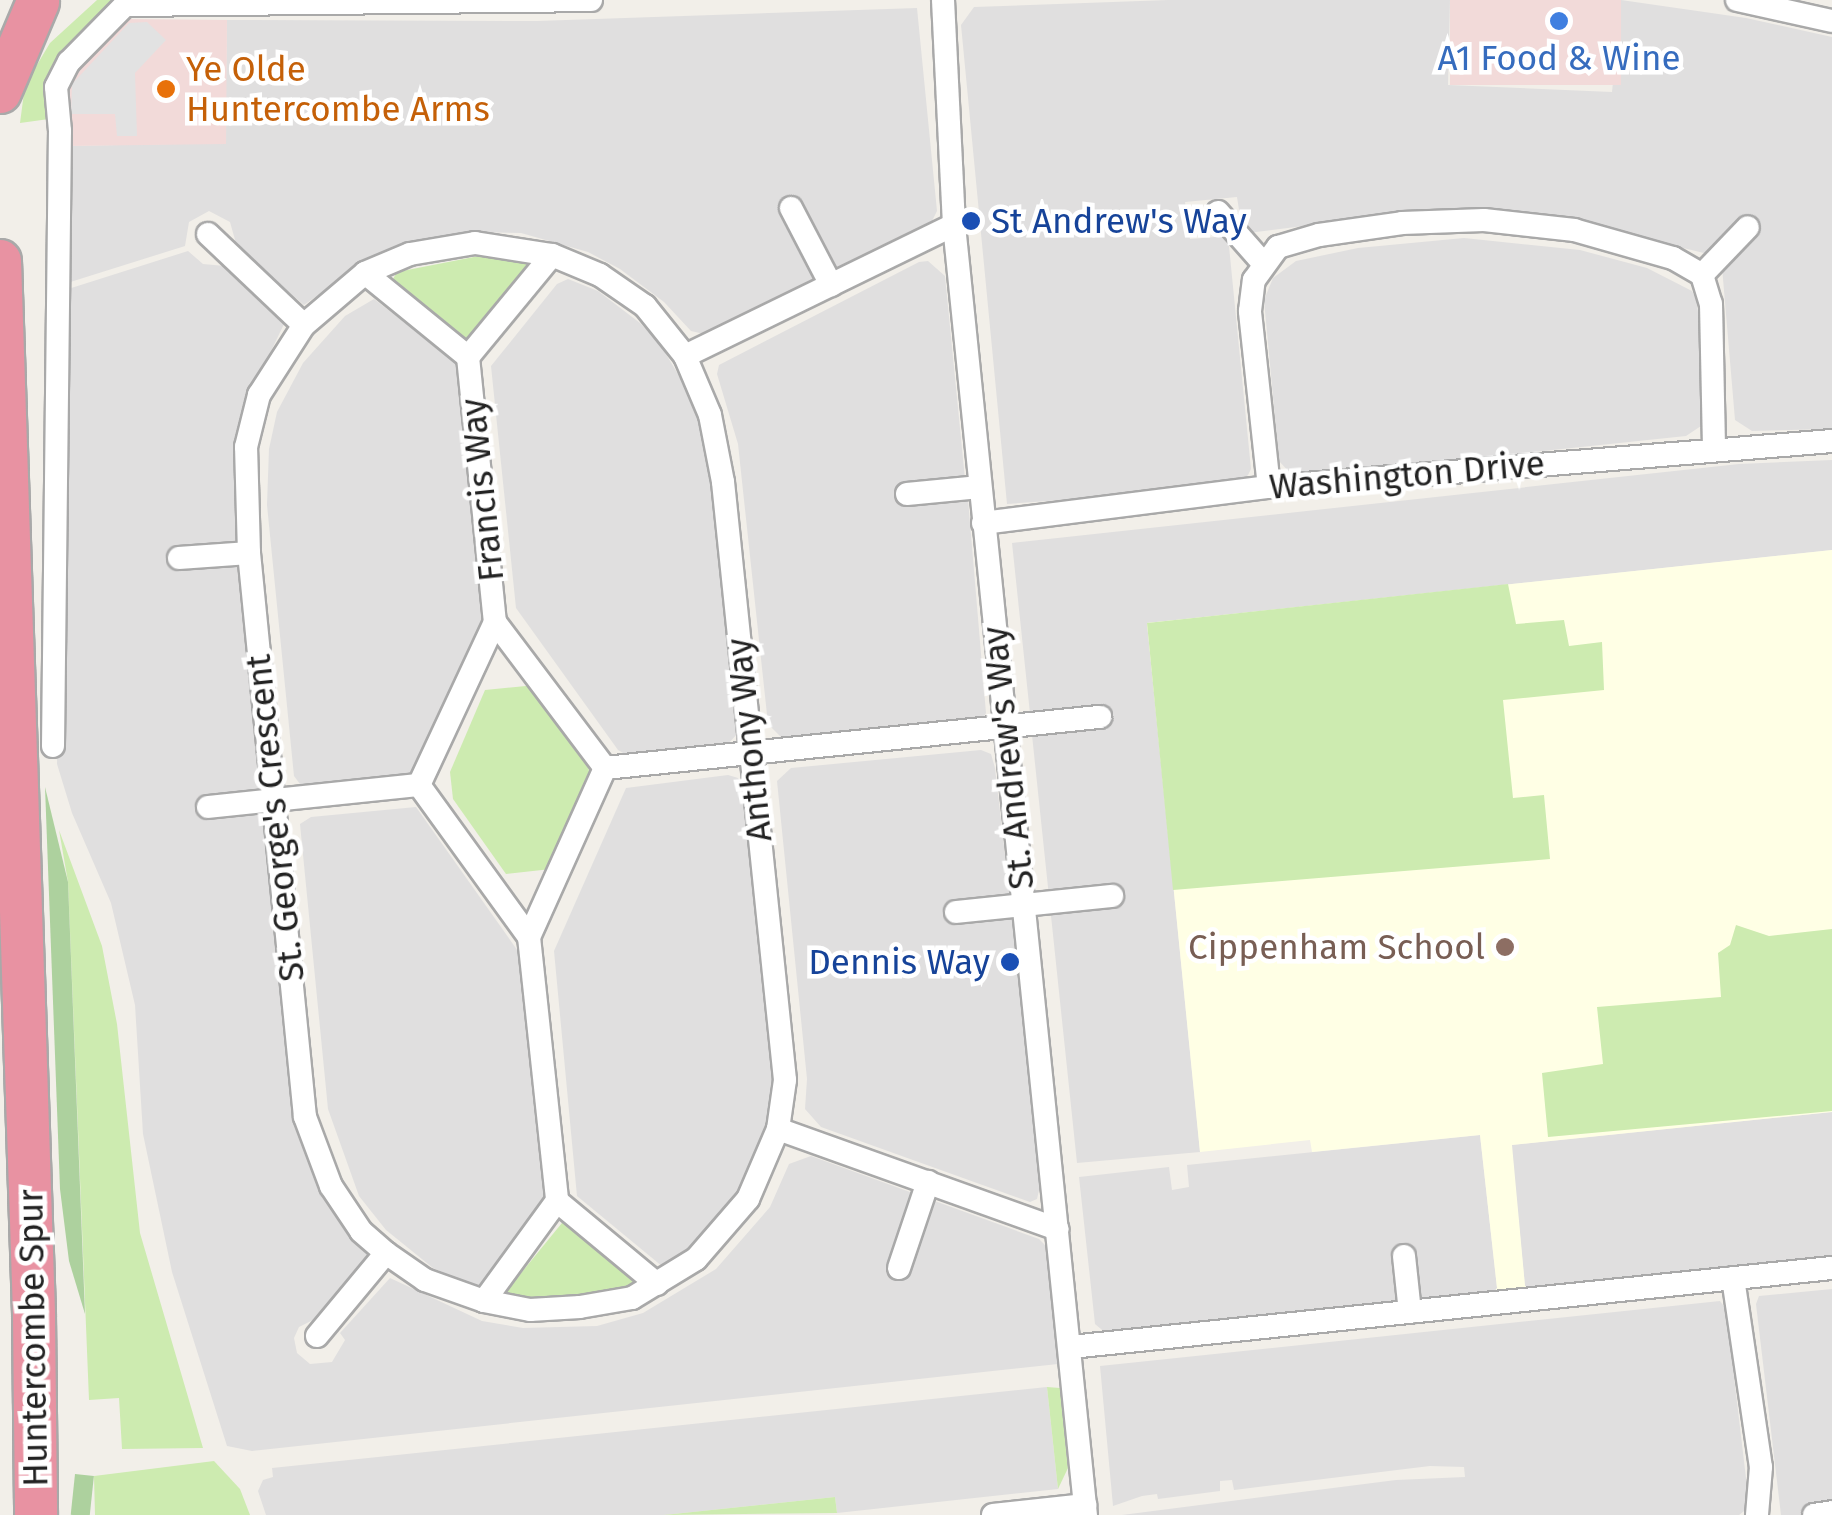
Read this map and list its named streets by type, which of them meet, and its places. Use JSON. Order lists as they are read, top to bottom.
{
  "streets": {
    "highway": ["Huntercombe Spur"],
    "street": [
      "Washington Drive",
      "Francis Way",
      "Anthony Way",
      "St. Andrew's Way",
      "St. George's Crescent"
    ]
  },
  "crossings": [
    ["Washington Drive", "St. Andrew's Way"],
    ["Anthony Way", "St. George's Crescent"]
  ],
  "places": [
    "A1 Food & Wine",
    "Ye Olde Huntercombe Arms",
    "St Andrew's Way",
    "Cippenham School",
    "Dennis Way"
  ]
}
